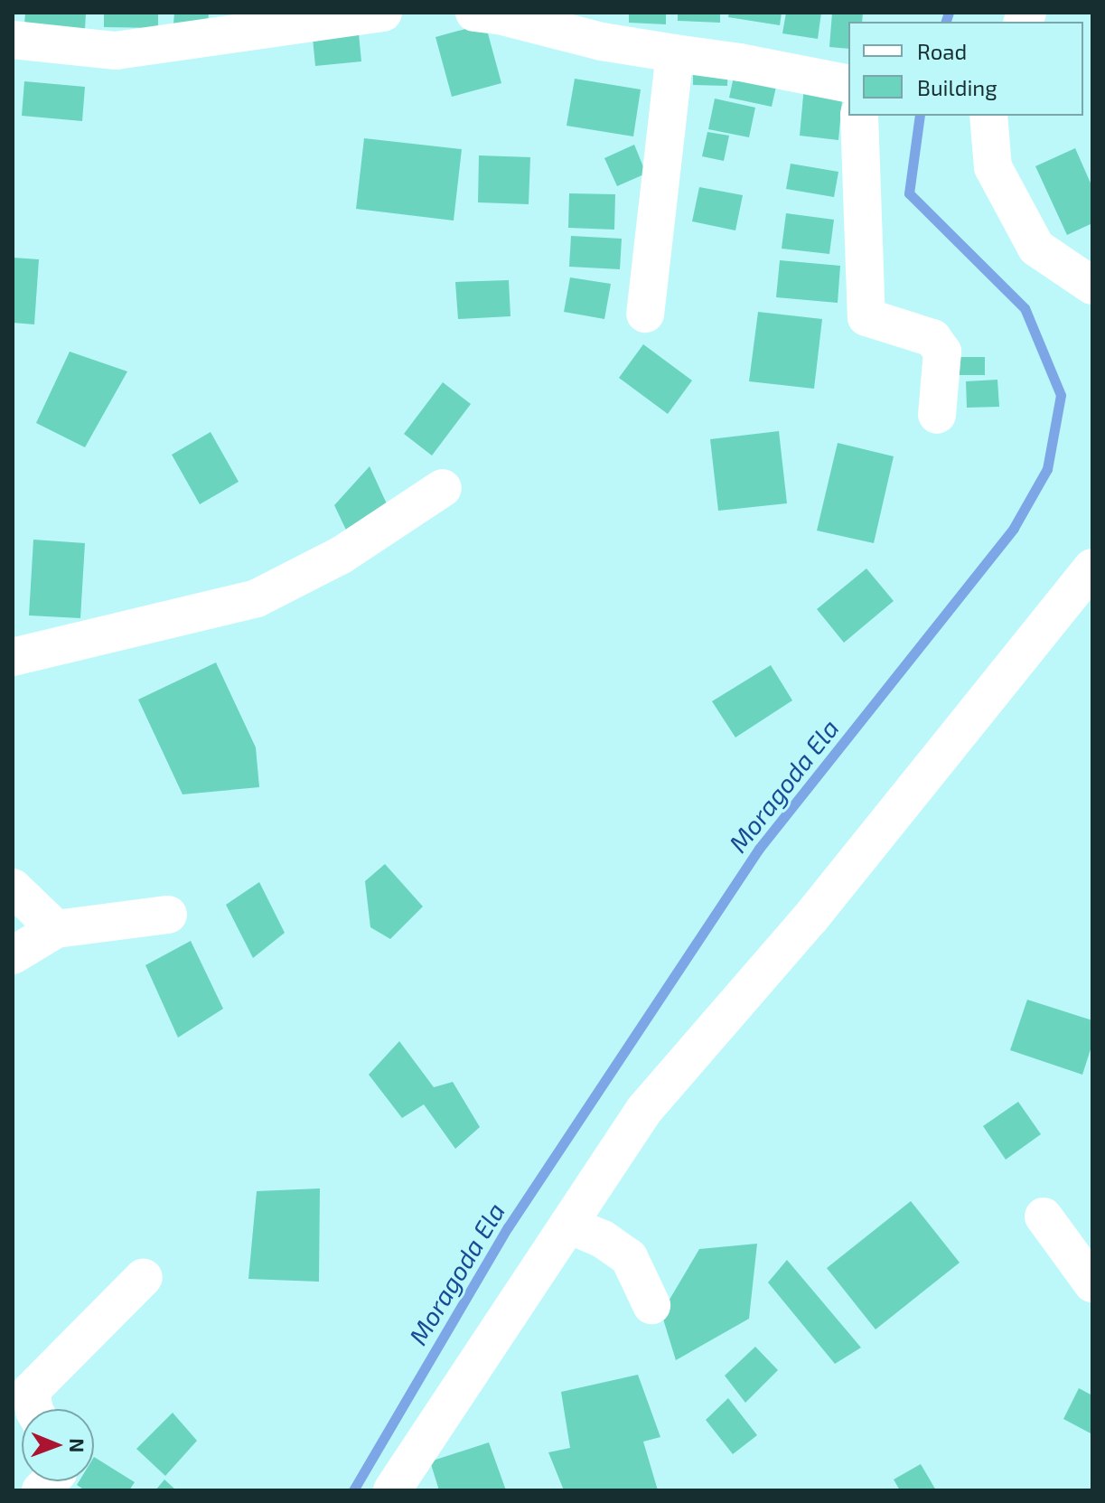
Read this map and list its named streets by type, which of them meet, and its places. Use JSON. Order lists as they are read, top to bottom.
{
  "water": ["Moragoda Ela"],
  "legend": ["Road", "Building"],
  "north": "right"
}
